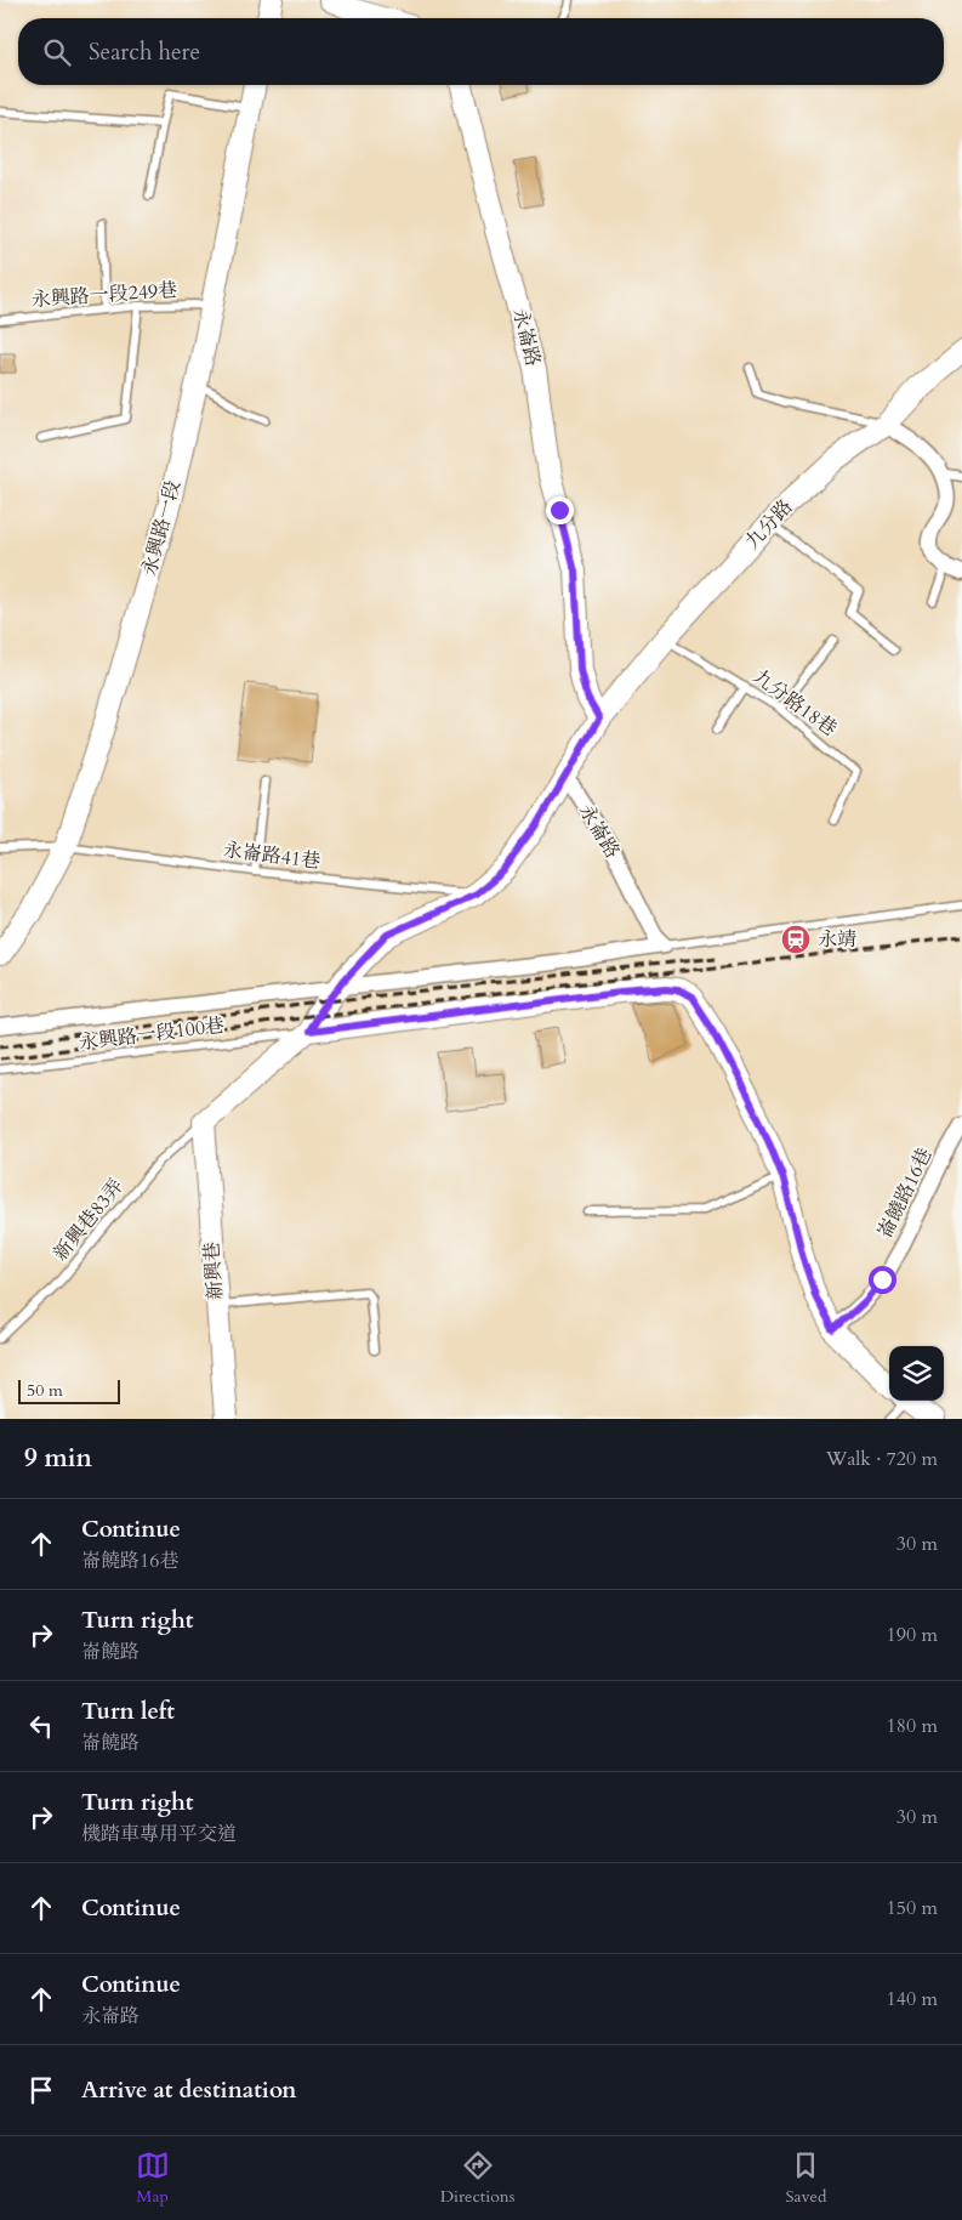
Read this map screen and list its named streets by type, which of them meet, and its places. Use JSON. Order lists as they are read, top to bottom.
{
  "streets": {
    "street": [
      "永崙路",
      "九分路",
      "永興路一段",
      "崙饒路16巷",
      "新興巷"
    ],
    "lane": [
      "永興路一段249巷",
      "九分路18巷",
      "永崙路41巷",
      "永興路一段100巷",
      "新興巷83弄"
    ]
  },
  "crossings": [
    ["永興路一段249巷", "永興路一段"],
    ["永崙路", "九分路"],
    ["九分路", "九分路18巷"],
    ["永興路一段", "永崙路41巷"],
    ["新興巷83弄", "新興巷"]
  ],
  "places": {
    "station": ["永靖"]
  },
  "scale_bar": "50 m",
  "page": {
    "search": "Search here",
    "scale": "50 m",
    "heading": ["9 min", "Walk · 720 m"],
    "list": [
      ["Continue", "崙饒路16巷", "30 m"],
      ["Turn right", "崙饒路", "190 m"],
      ["Turn left", "崙饒路", "180 m"],
      ["Turn right", "機踏車專用平交道", "30 m"],
      ["Continue", "150 m"],
      ["Continue", "永崙路", "140 m"],
      "Arrive at destination"
    ],
    "nav": ["Map", "Directions", "Saved"]
  }
}
